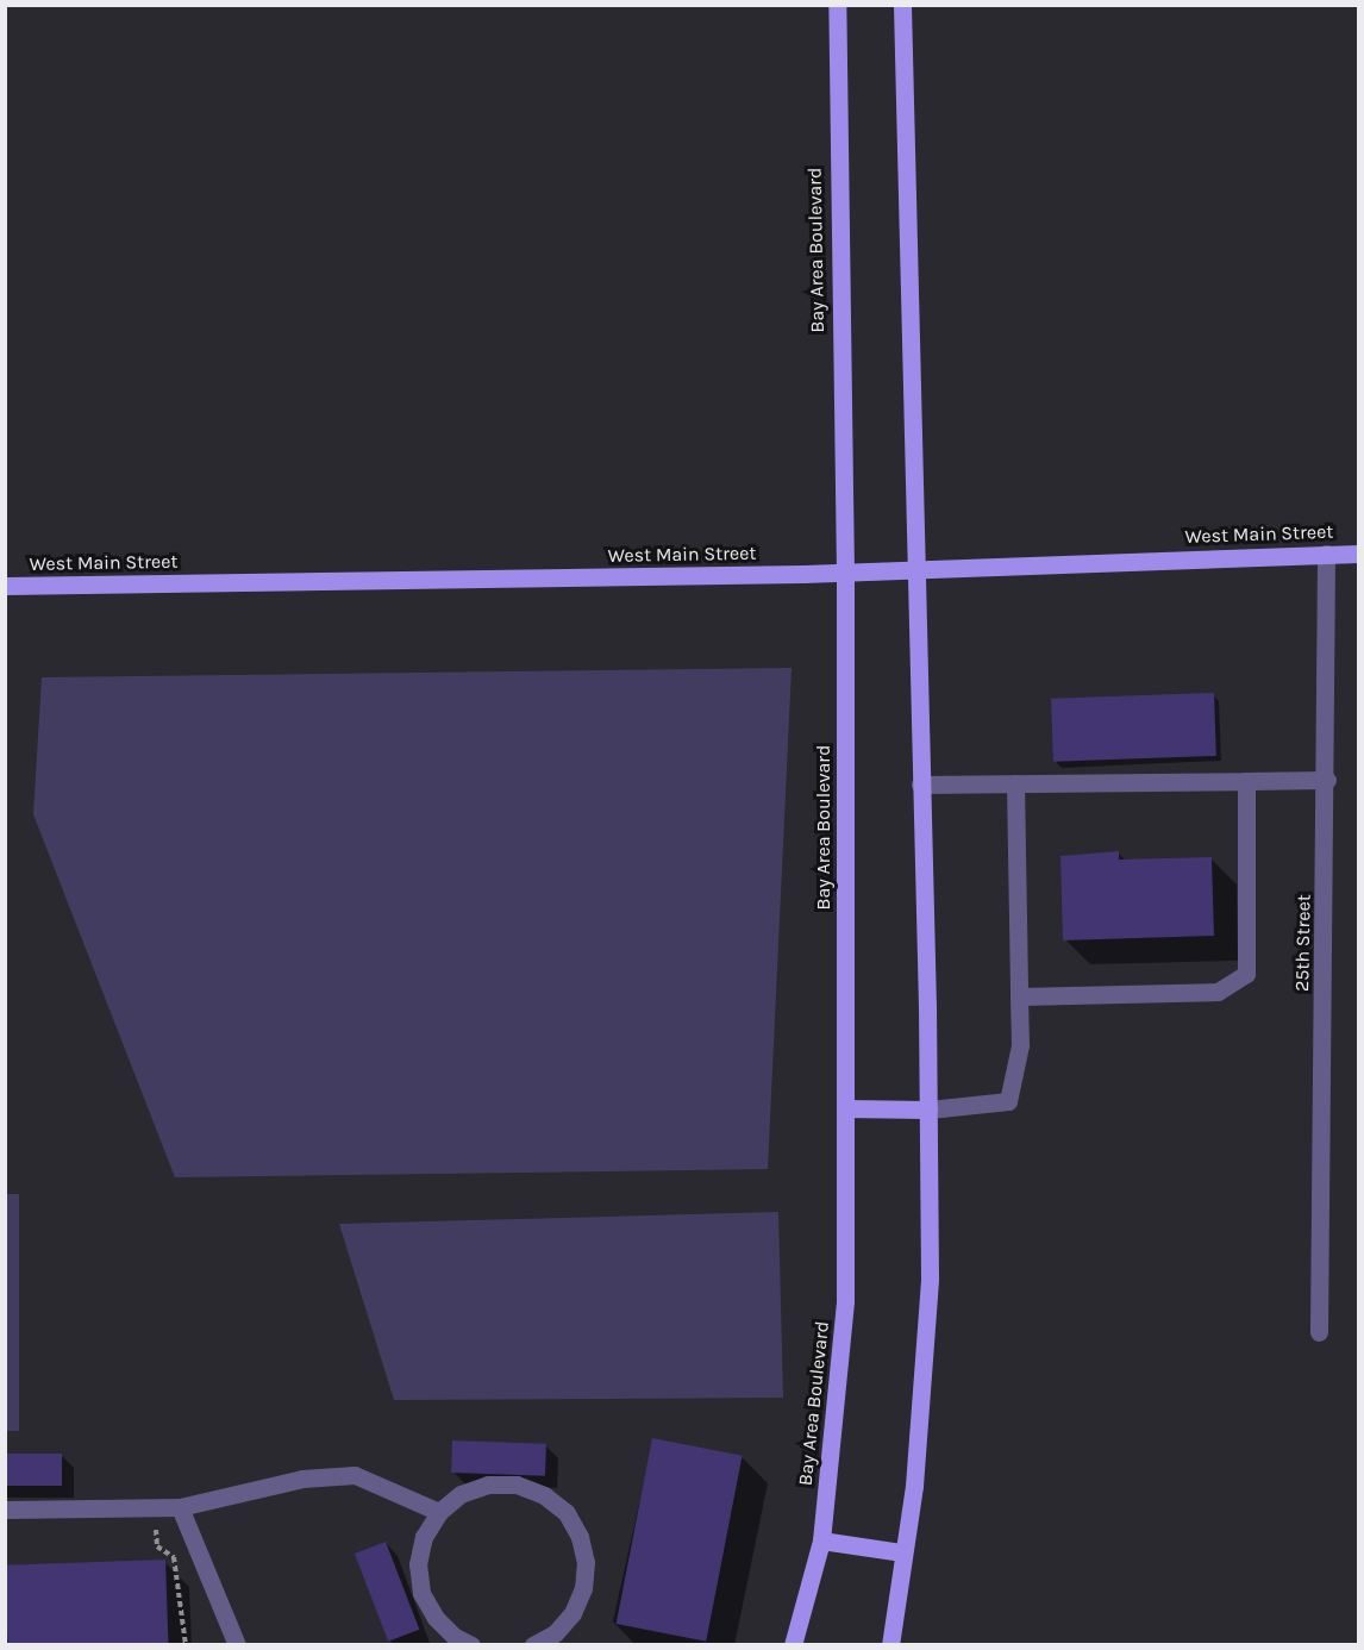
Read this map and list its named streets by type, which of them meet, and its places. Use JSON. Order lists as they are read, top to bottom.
{
  "streets": {
    "main road": ["Bay Area Boulevard", "West Main Street"],
    "street": ["25th Street"]
  },
  "crossings": [
    ["Bay Area Boulevard", "West Main Street"],
    ["West Main Street", "25th Street"]
  ]
}
